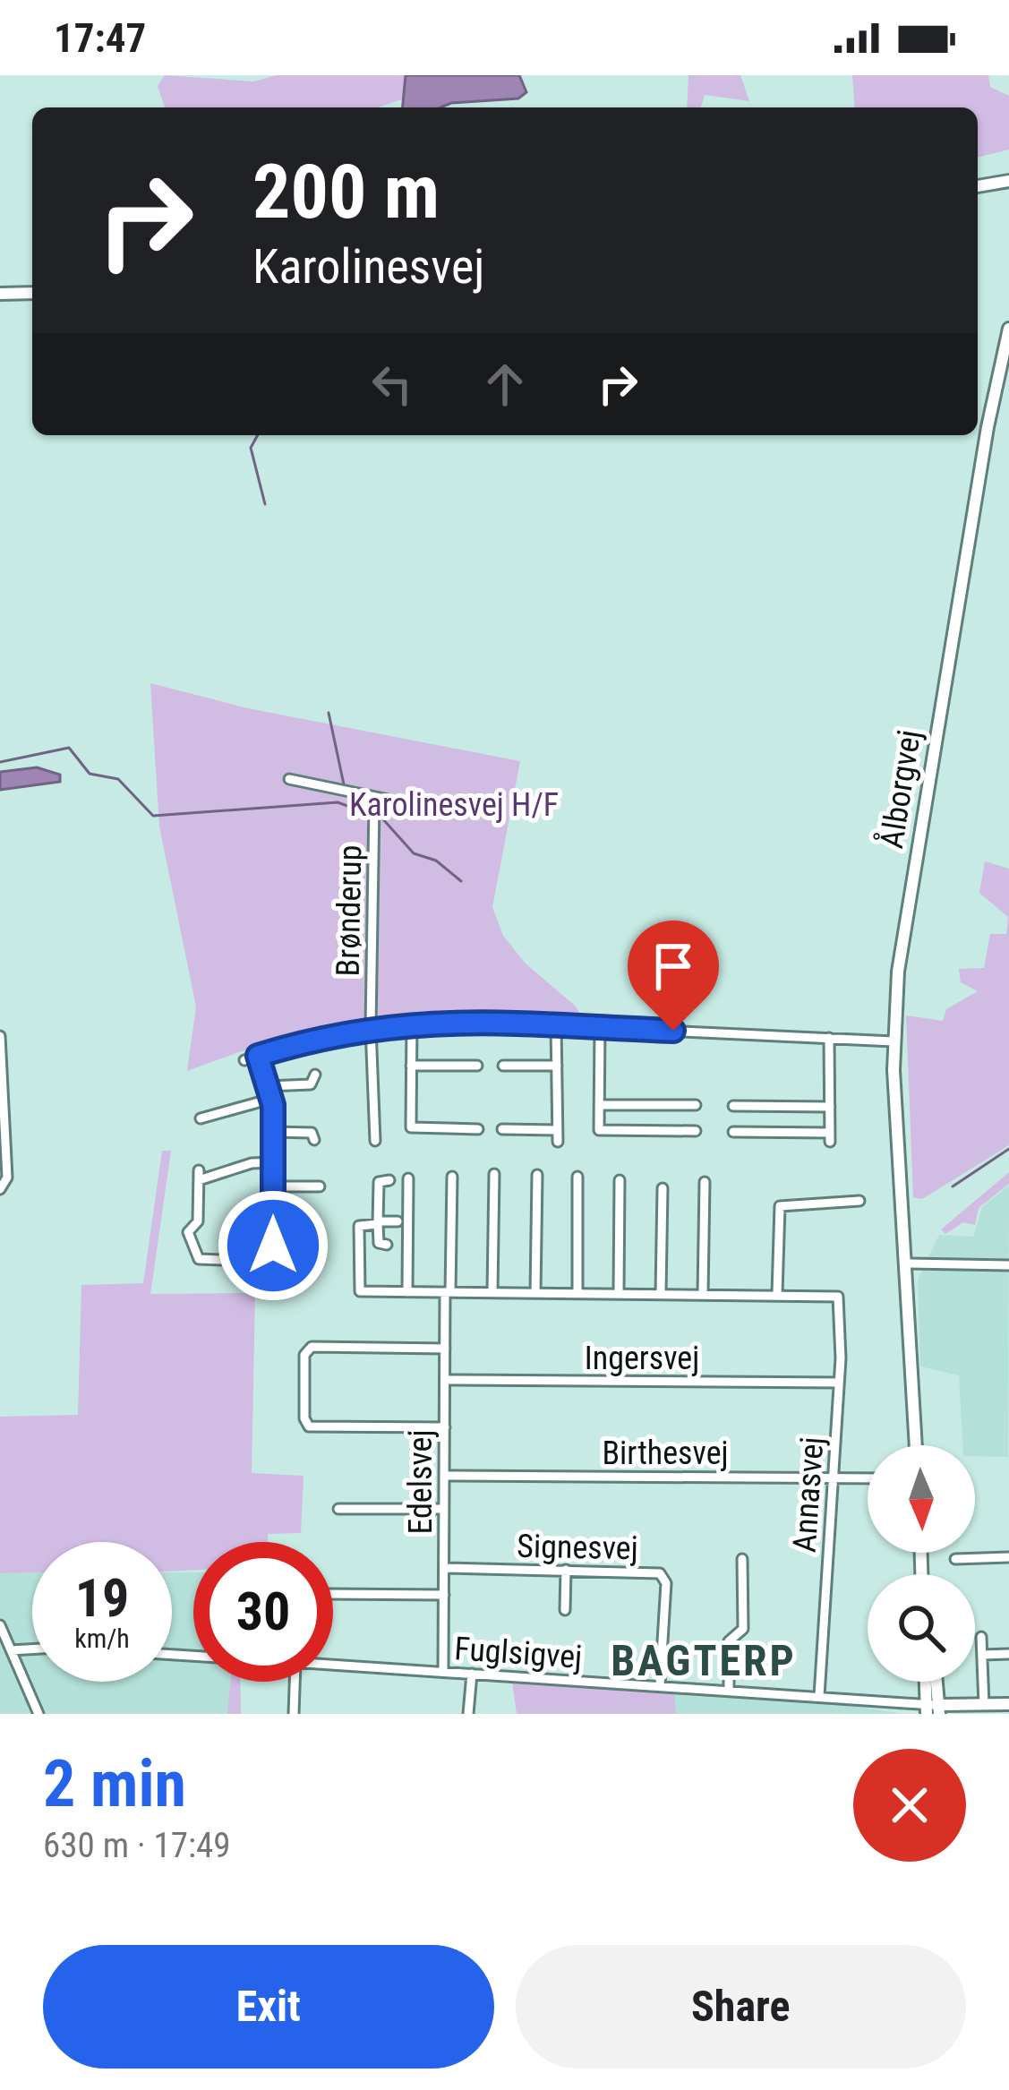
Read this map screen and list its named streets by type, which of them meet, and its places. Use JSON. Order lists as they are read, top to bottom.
{
  "streets": {
    "main road": ["Ålborgvej"],
    "street": [
      "Brønderup",
      "Ingersvej",
      "Birthesvej",
      "Edelsvej",
      "Annasvej",
      "Signesvej",
      "Fuglsigvej"
    ]
  },
  "crossings": [
    ["Ingersvej", "Edelsvej"],
    ["Ingersvej", "Annasvej"],
    ["Birthesvej", "Edelsvej"],
    ["Birthesvej", "Annasvej"],
    ["Edelsvej", "Signesvej"],
    ["Edelsvej", "Fuglsigvej"],
    ["Annasvej", "Fuglsigvej"],
    ["Signesvej", "Fuglsigvej"]
  ],
  "districts": ["BAGTERP"],
  "parks": ["Karolinesvej H/F"],
  "north": "bottom",
  "page": {
    "status": "17:47",
    "turn": ["200 m", "Karolinesvej"],
    "speed": "19 km/h",
    "limit": "30",
    "heading": ["2 min", "630 m · 17:49"],
    "buttons": ["Exit", "Share"]
  }
}
